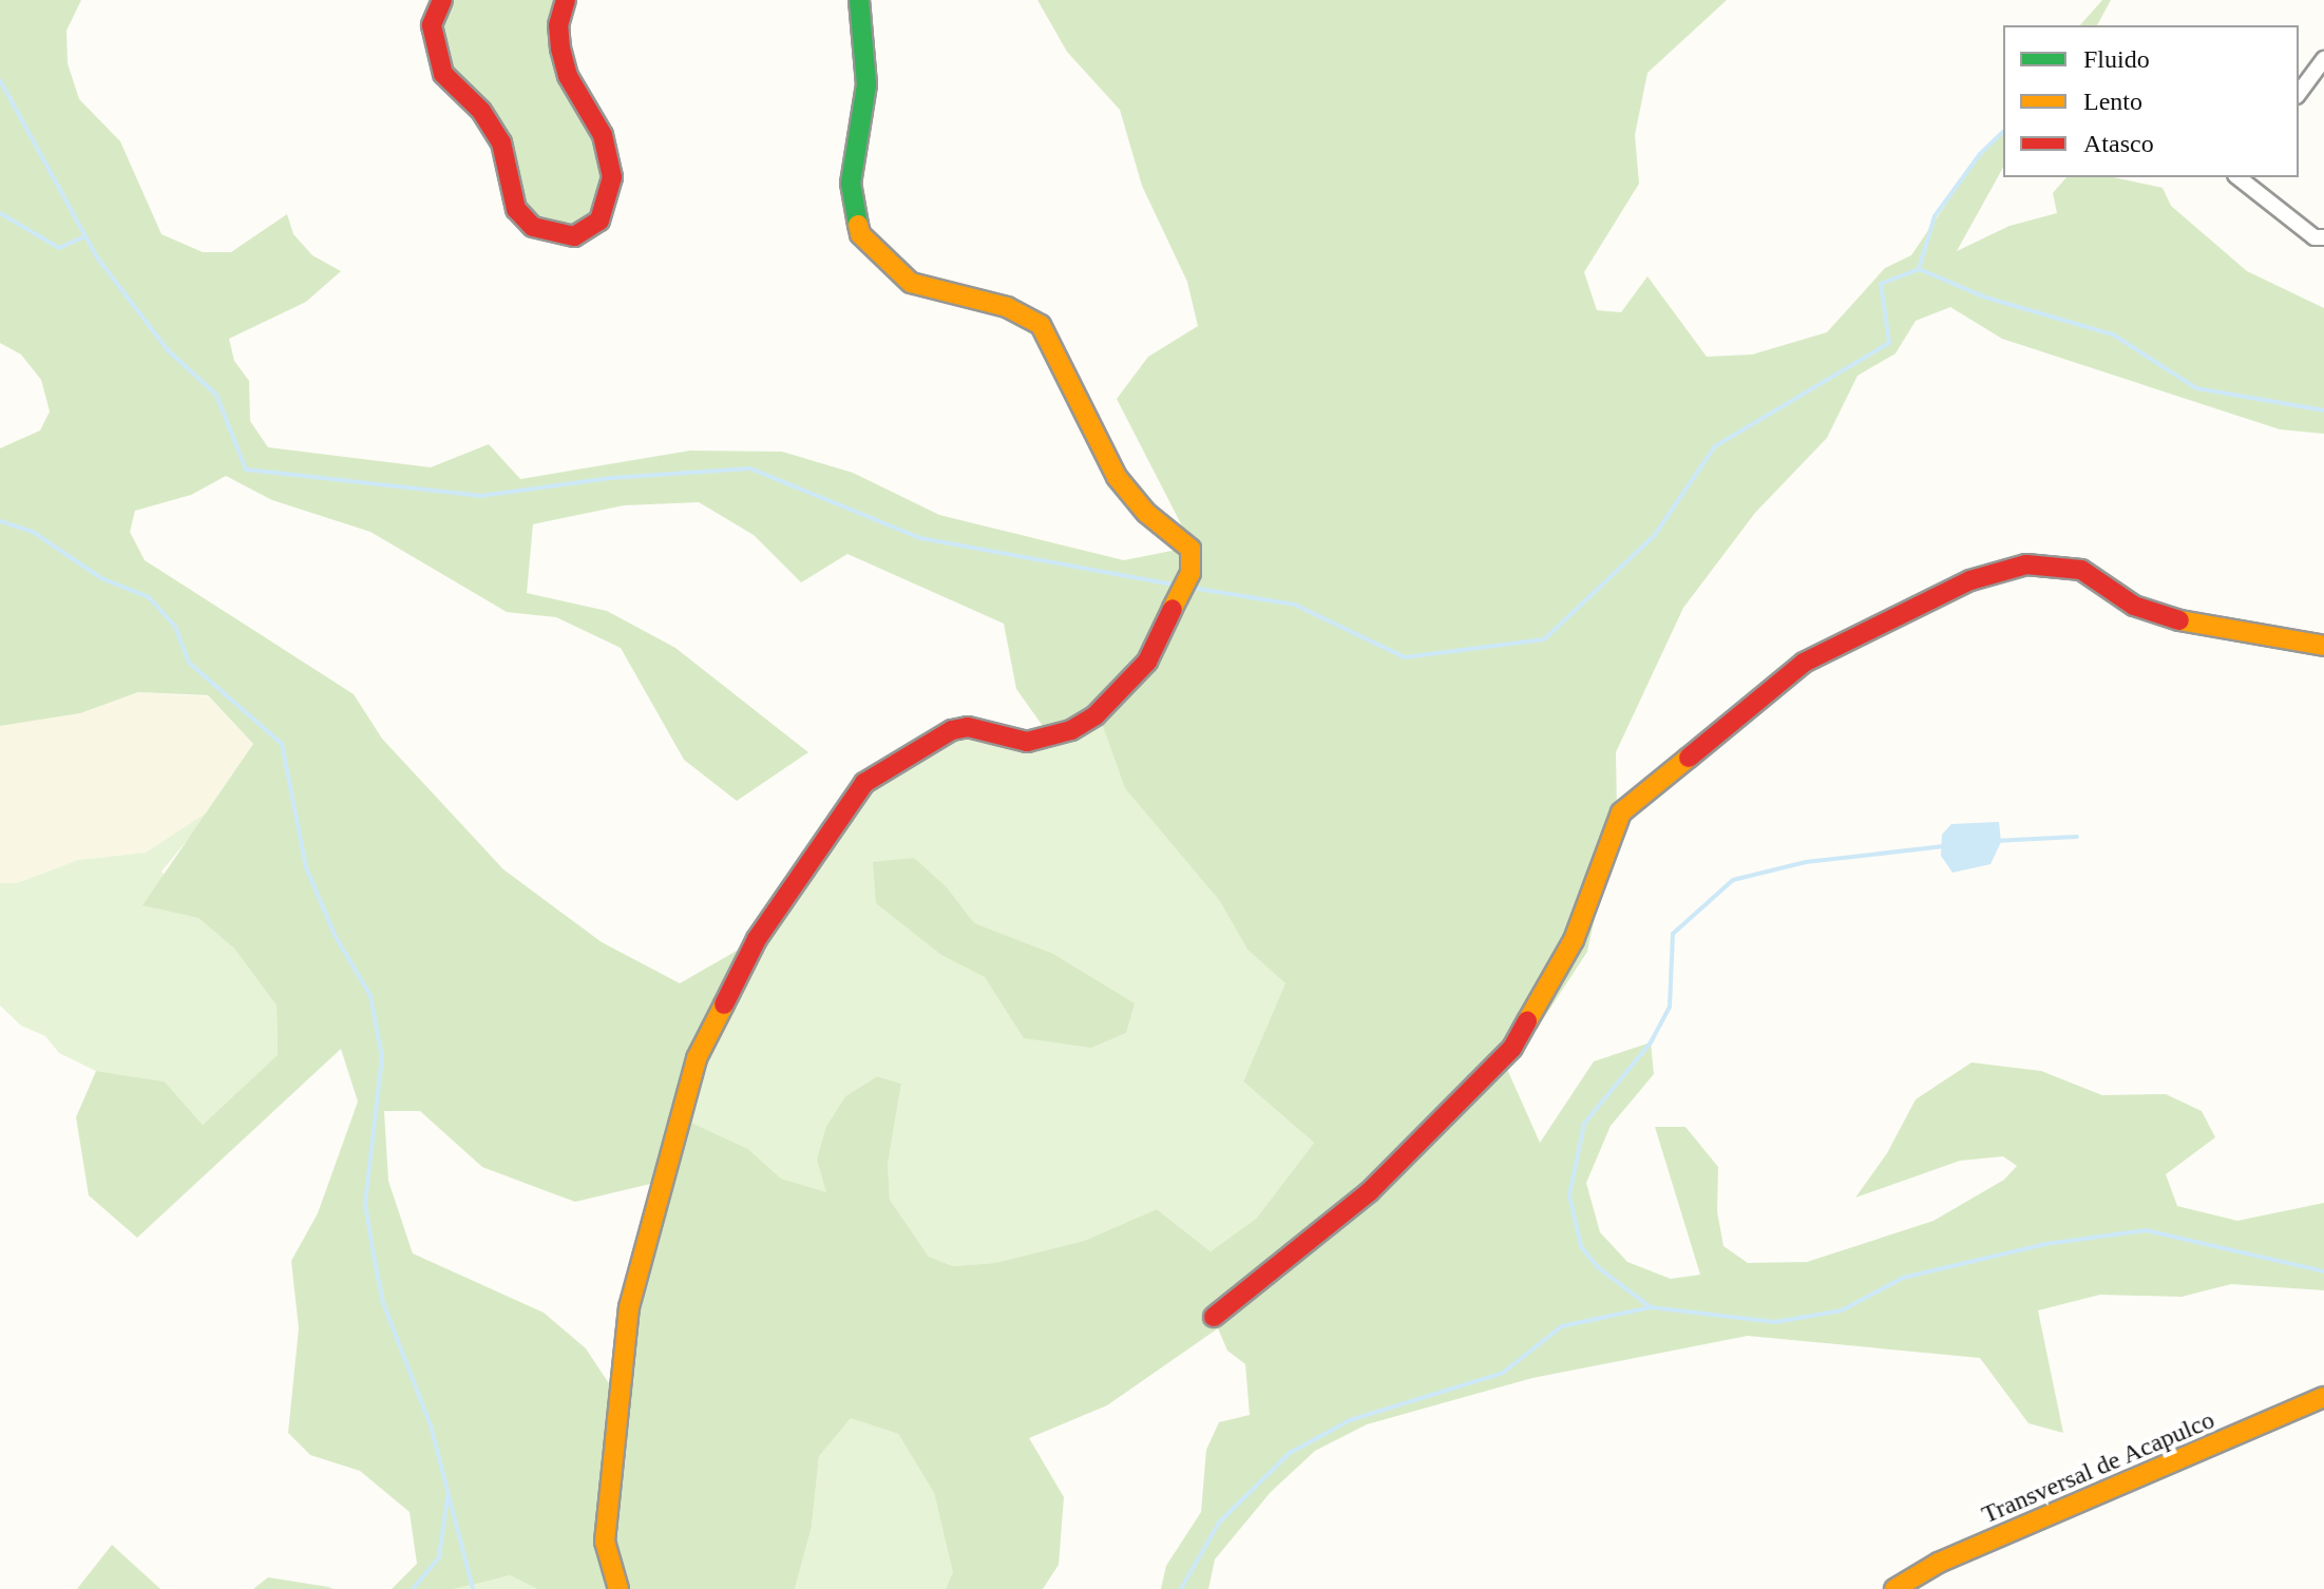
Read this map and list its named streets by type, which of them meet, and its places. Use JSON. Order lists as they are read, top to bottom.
{
  "streets": {
    "street": ["Transversal de Acapulco"]
  },
  "legend": ["Fluido", "Lento", "Atasco"]
}
